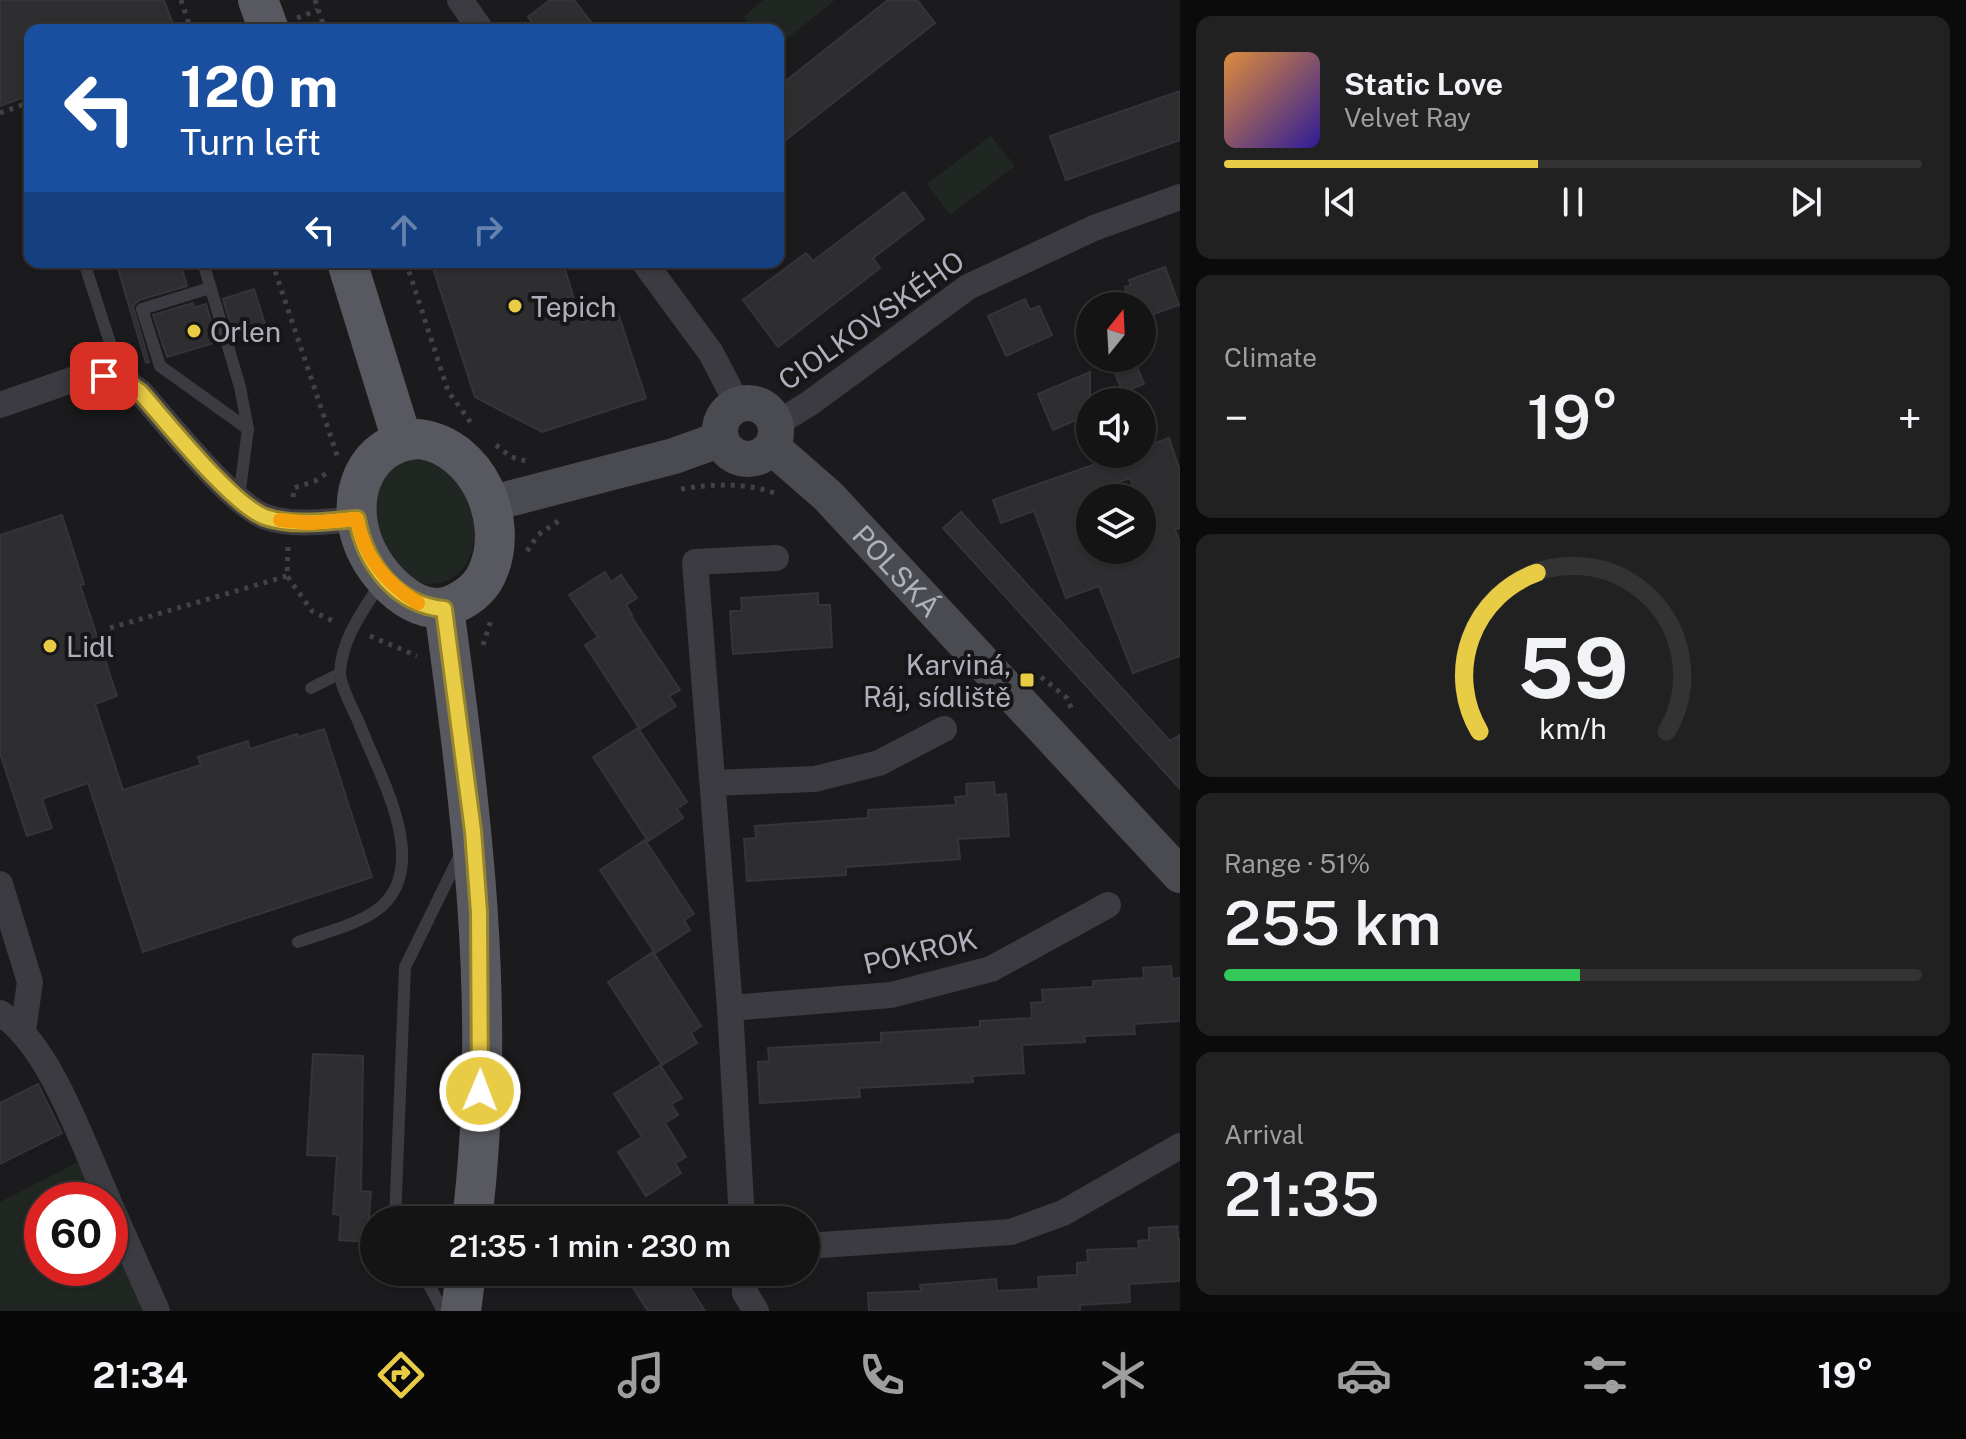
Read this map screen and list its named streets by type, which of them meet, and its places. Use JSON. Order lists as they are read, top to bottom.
{
  "streets": {
    "street": ["CIOLKOVSKÉHO", "POLSKÁ", "POKROK"]
  },
  "crossings": [
    ["CIOLKOVSKÉHO", "POLSKÁ"]
  ],
  "places": {
    "other": ["Tepich", "Orlen", "Lidl"],
    "transit": ["Karviná, Ráj, sídliště"]
  },
  "north": "top",
  "page": {
    "turn": ["120 m", "Turn left"],
    "song": ["Static Love", "Velvet Ray"],
    "tile": [
      "Climate",
      ["Range · 51%", "255 km"],
      ["Arrival", "21:35"]
    ],
    "heat": ["−", "19°", "+"],
    "limit": "60",
    "trip": "21:35 · 1 min · 230 m",
    "tabs": ["21:34", "19°"],
    "gauge": ["59", "km/h"]
  }
}
